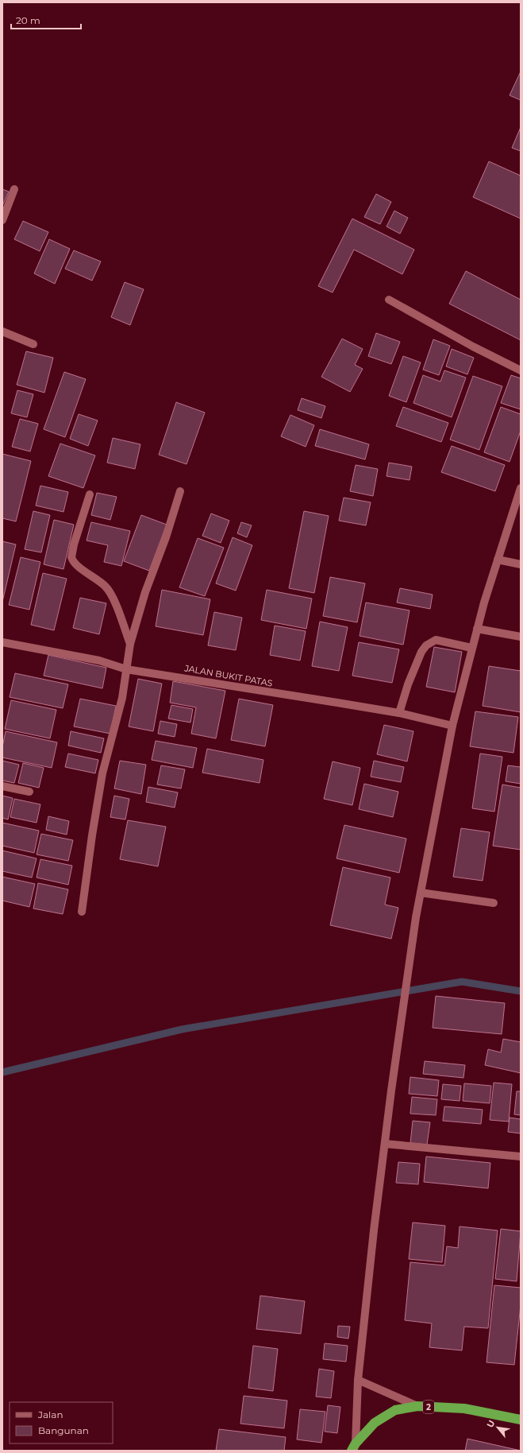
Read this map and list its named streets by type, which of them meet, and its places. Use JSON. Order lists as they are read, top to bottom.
{
  "streets": {
    "highway": ["2"],
    "street": ["JALAN BUKIT PATAS"]
  },
  "legend": ["Jalan", "Bangunan"],
  "scale_bar": "20 m",
  "north": "top left"
}
